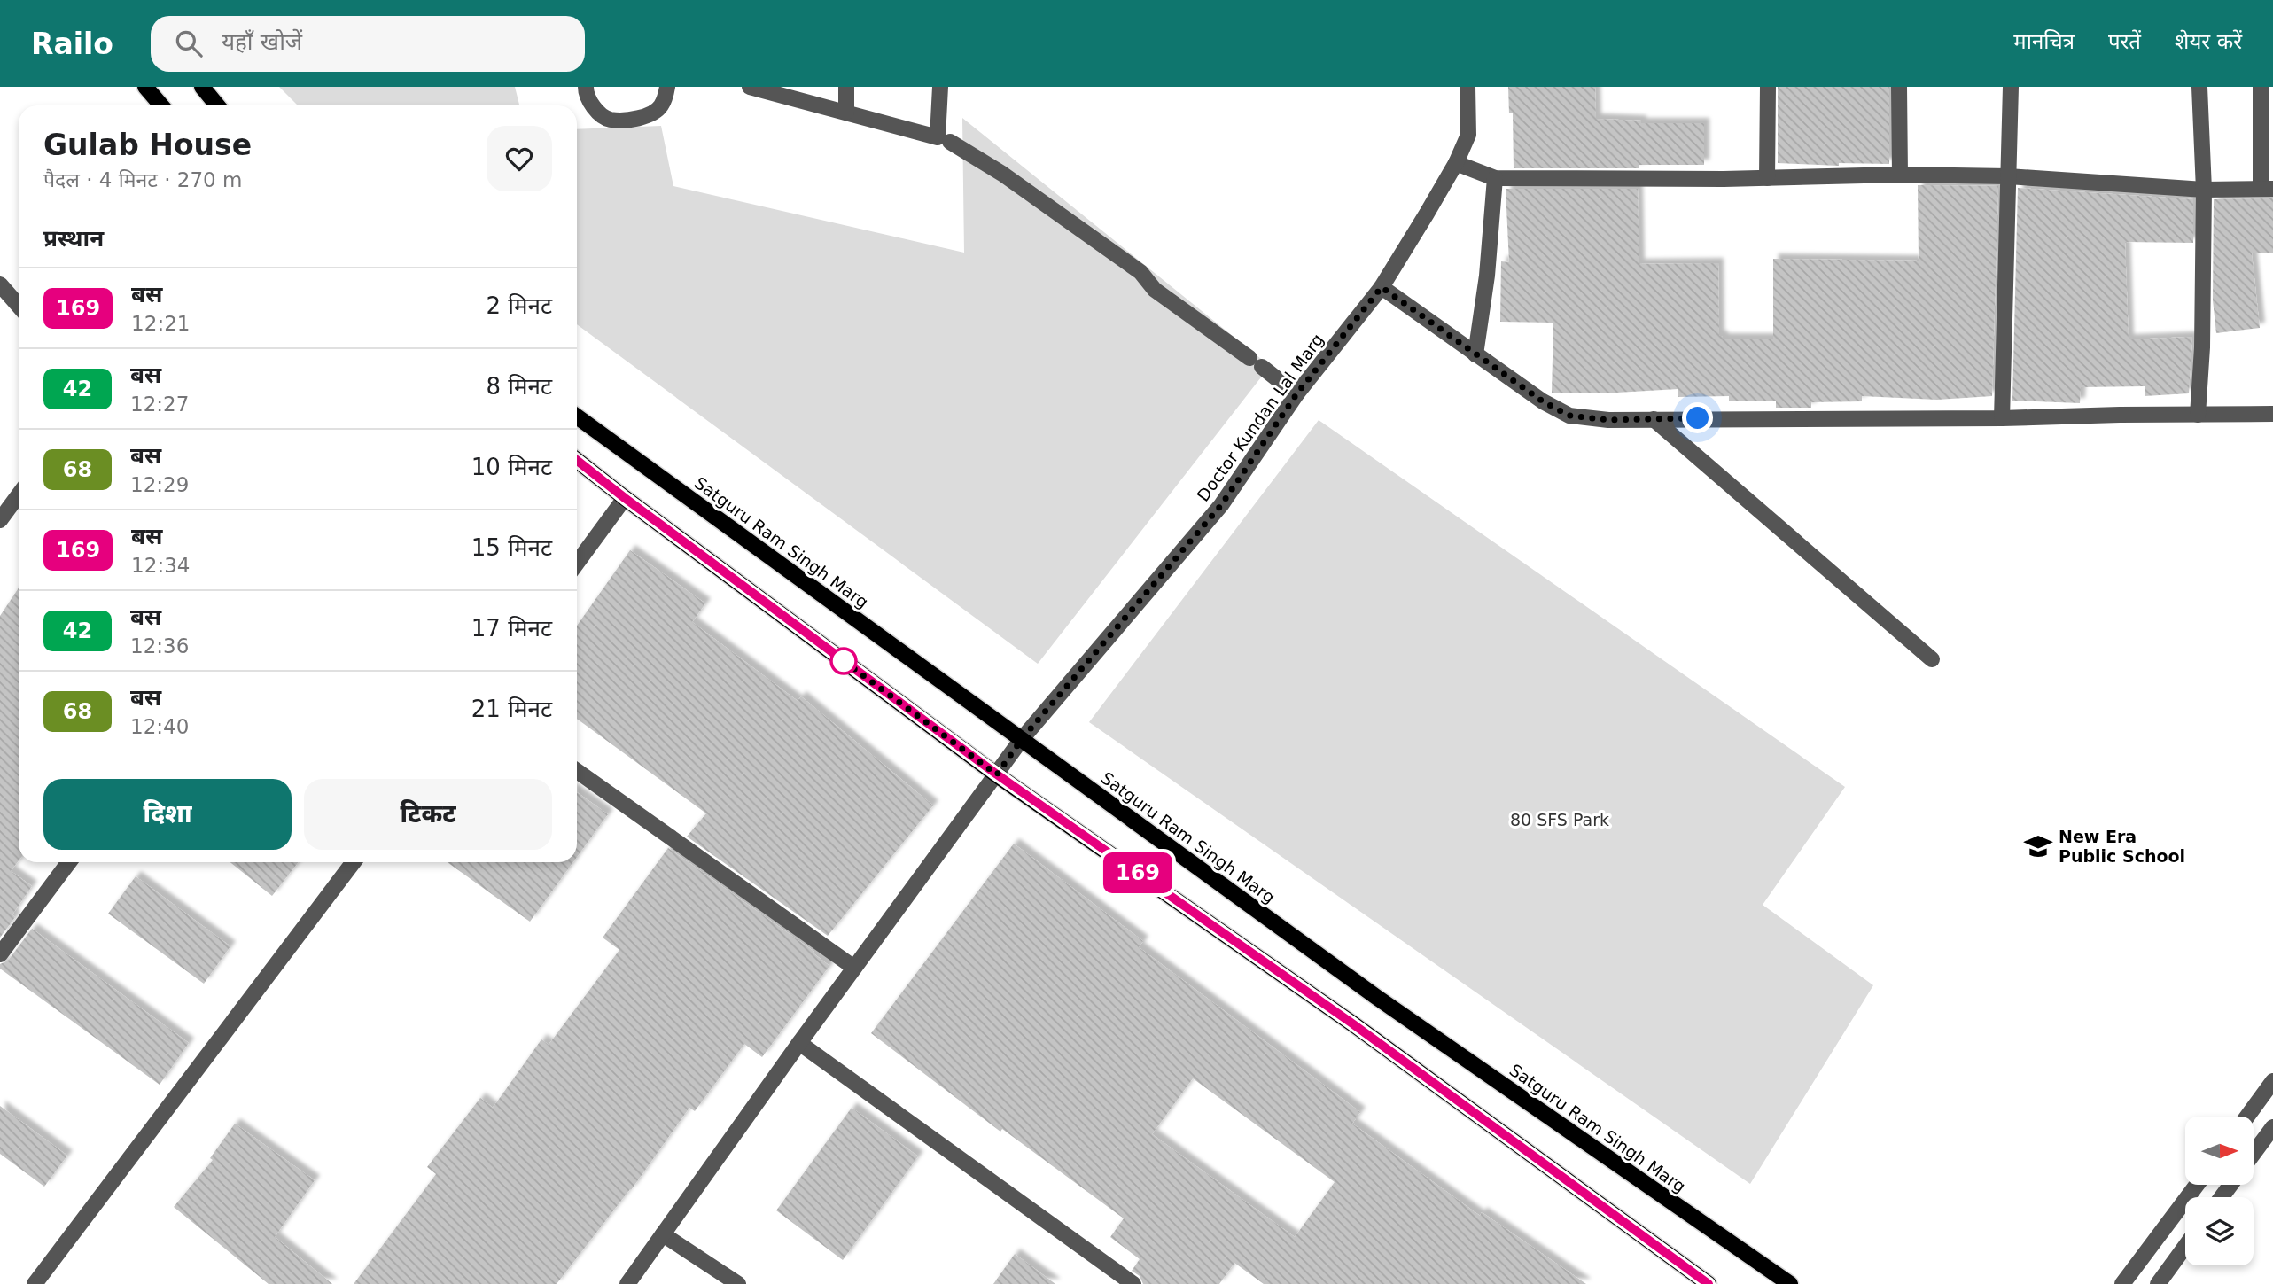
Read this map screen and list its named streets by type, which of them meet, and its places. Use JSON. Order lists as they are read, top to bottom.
{
  "streets": {
    "main road": ["Satguru Ram Singh Marg"],
    "street": ["Doctor Kundan Lal Marg"]
  },
  "crossings": [
    ["Doctor Kundan Lal Marg", "Satguru Ram Singh Marg"]
  ],
  "parks": ["80 SFS Park"],
  "places": {
    "school or university": ["New Era Public School"]
  },
  "lines": ["bus line 169"],
  "north": "right",
  "page": {
    "header": "Railo",
    "search": "यहाँ खोजें",
    "nav": ["मानचित्र", "परतें", "शेयर करें"],
    "on_map": "169",
    "heading": [
      ["Gulab House", "पैदल · 4 मिनट · 270 m"],
      "प्रस्थान"
    ],
    "list": [
      {
        "mark": "169",
        "name": "बस",
        "note": "12:21",
        "value": "2 मिनट"
      },
      {
        "mark": "42",
        "name": "बस",
        "note": "12:27",
        "value": "8 मिनट"
      },
      {
        "mark": "68",
        "name": "बस",
        "note": "12:29",
        "value": "10 मिनट"
      },
      {
        "mark": "169",
        "name": "बस",
        "note": "12:34",
        "value": "15 मिनट"
      },
      {
        "mark": "42",
        "name": "बस",
        "note": "12:36",
        "value": "17 मिनट"
      },
      {
        "mark": "68",
        "name": "बस",
        "note": "12:40",
        "value": "21 मिनट"
      }
    ],
    "buttons": ["दिशा", "टिकट"]
  }
}
